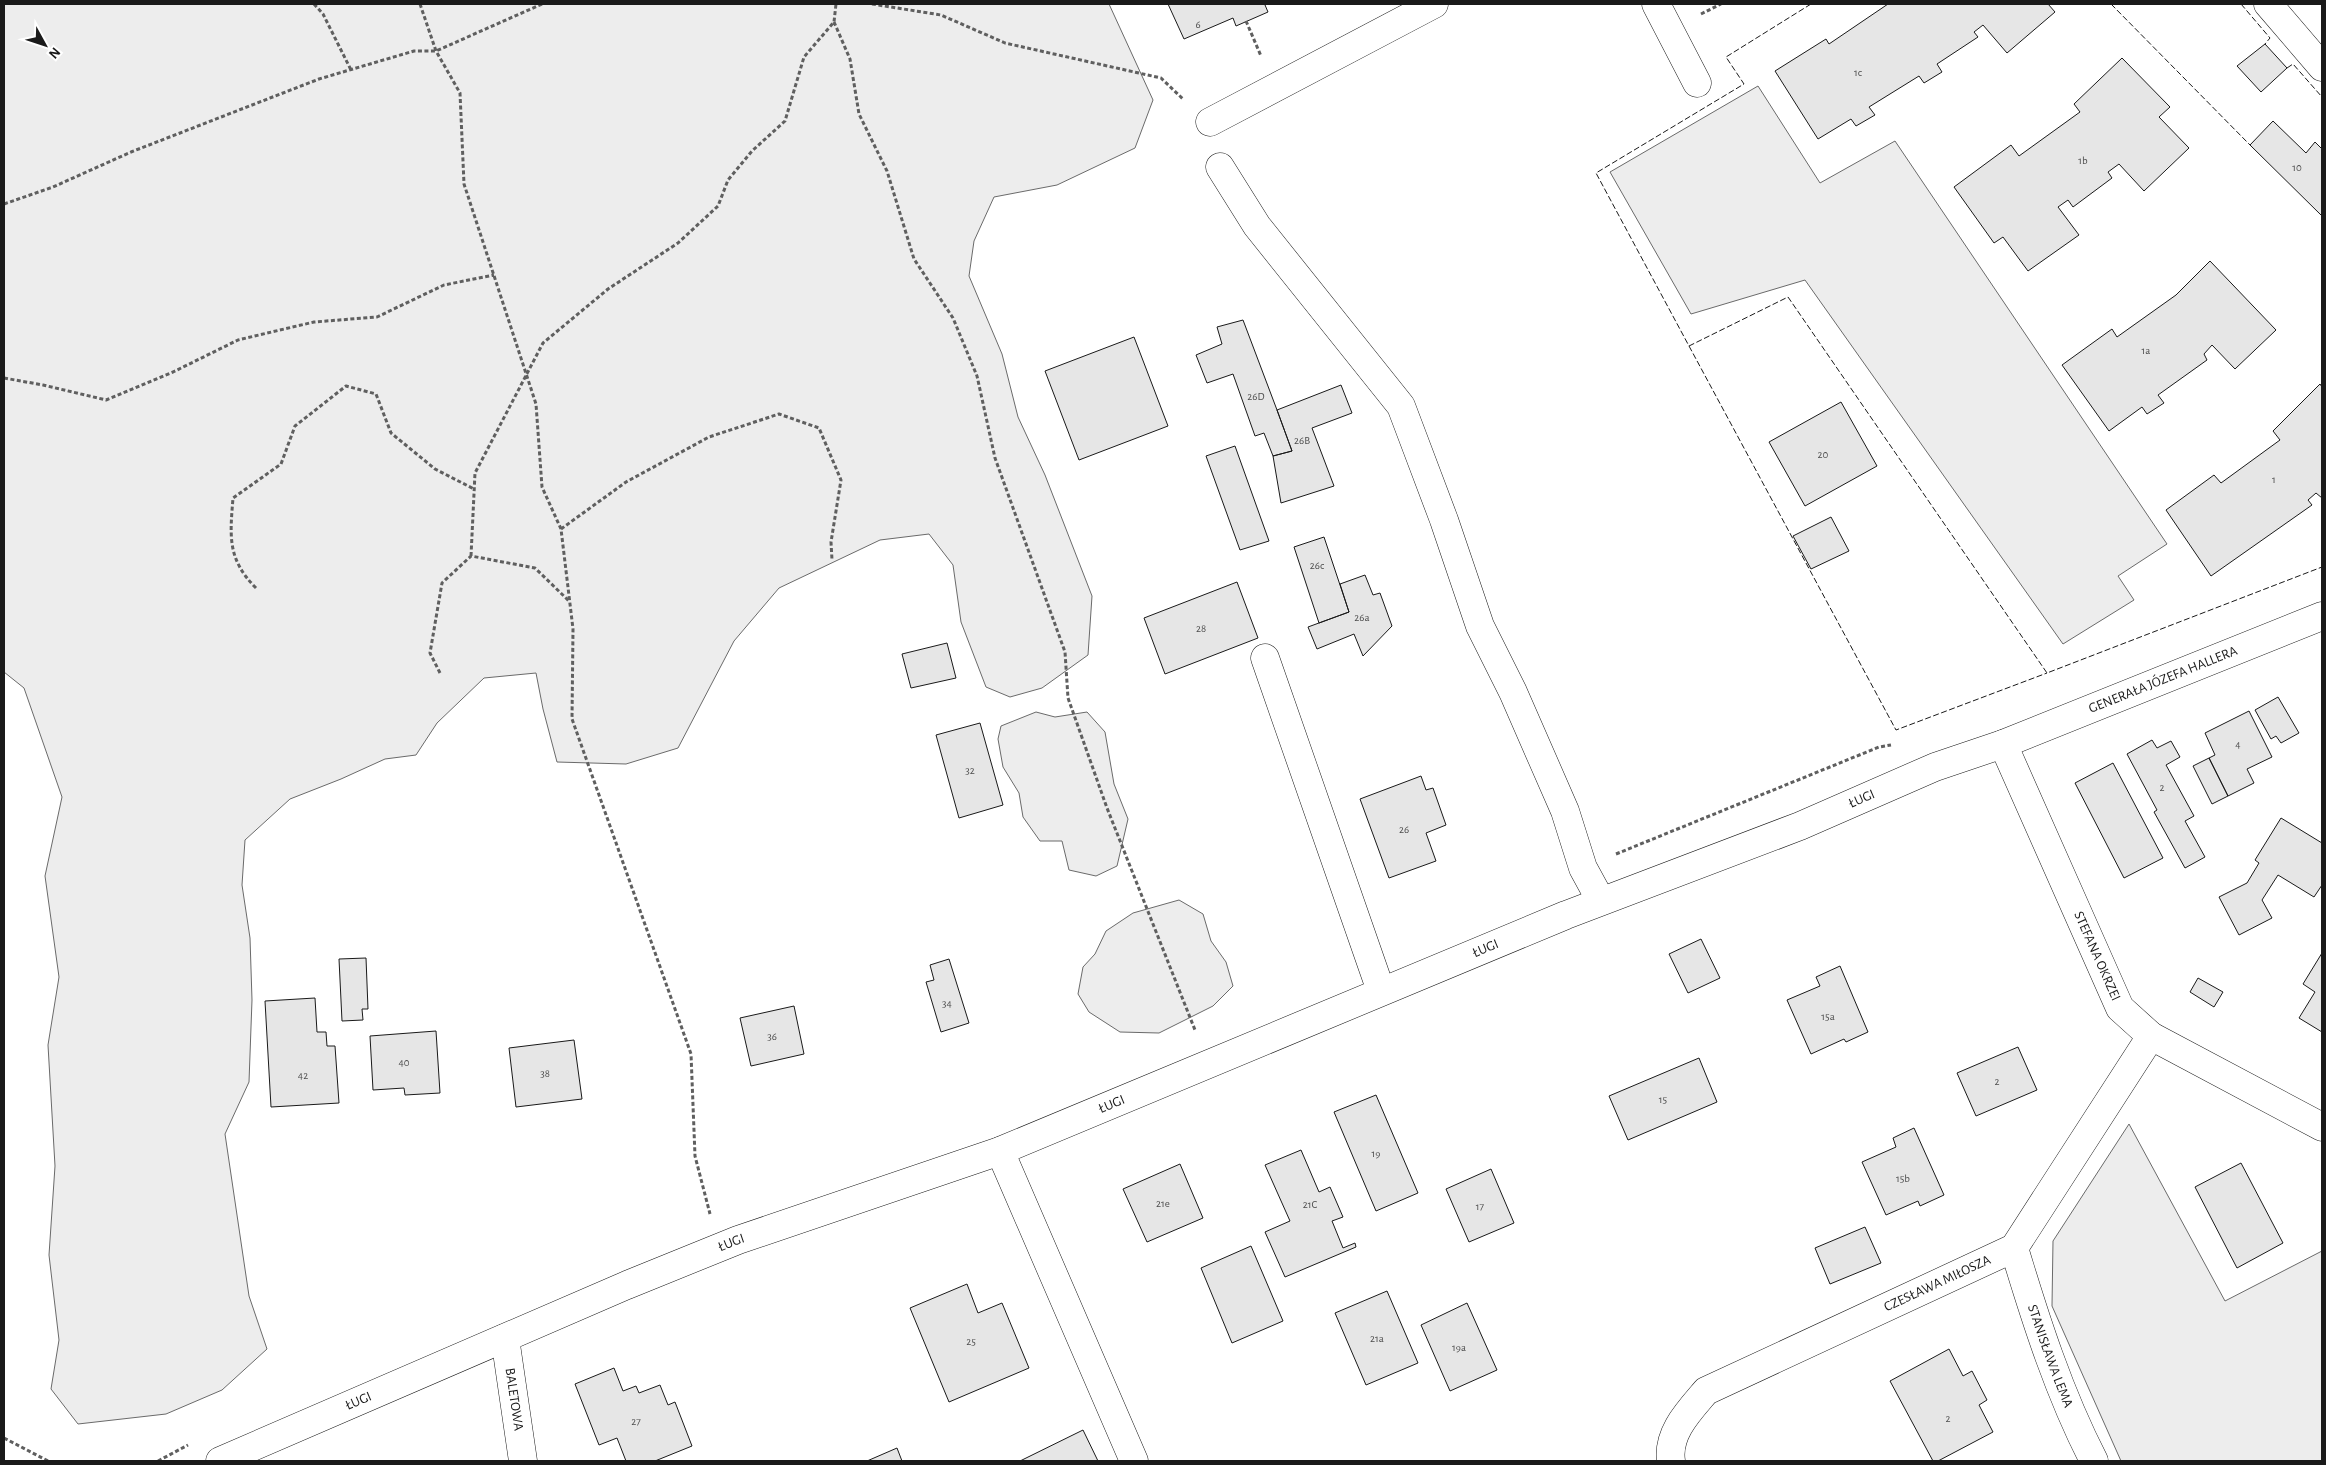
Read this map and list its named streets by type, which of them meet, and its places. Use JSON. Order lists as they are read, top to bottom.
{
  "streets": {
    "street": [
      "GENERAŁA JÓZEFA HALLERA",
      "ŁUGI",
      "STEFANA OKRZEI",
      "CZESŁAWA MIŁOSZA",
      "STANISŁAWA LEMA",
      "BALETOWA"
    ]
  },
  "crossings": [
    ["GENERAŁA JÓZEFA HALLERA", "ŁUGI"],
    ["GENERAŁA JÓZEFA HALLERA", "STEFANA OKRZEI"],
    ["ŁUGI", "STEFANA OKRZEI"],
    ["ŁUGI", "BALETOWA"],
    ["CZESŁAWA MIŁOSZA", "STANISŁAWA LEMA"]
  ],
  "house_numbers": [
    "6",
    "1c",
    "1b",
    "10",
    "1a",
    "26D",
    "26B",
    "20",
    "1",
    "26c",
    "26a",
    "28",
    "4",
    "32",
    "2",
    "26",
    "34",
    "15a",
    "36",
    "40",
    "38",
    "42",
    "2",
    "15",
    "19",
    "15b",
    "21e",
    "21C",
    "17",
    "21a",
    "25",
    "19a",
    "2",
    "27"
  ],
  "north": "bottom right"
}
